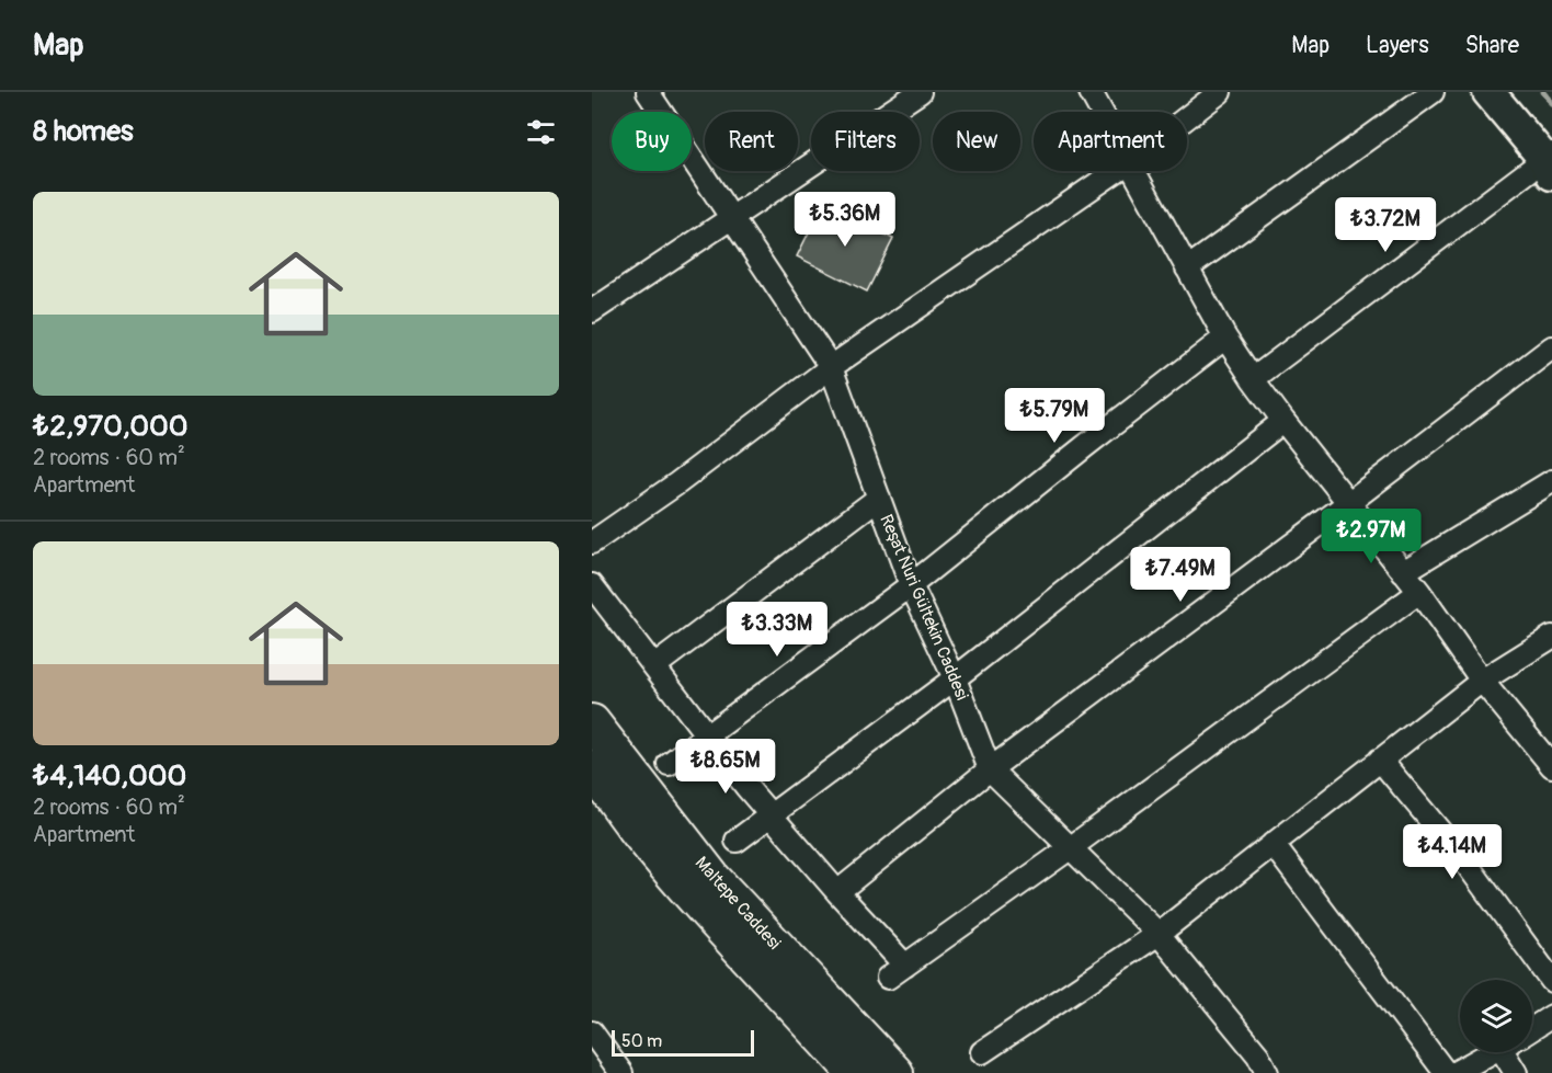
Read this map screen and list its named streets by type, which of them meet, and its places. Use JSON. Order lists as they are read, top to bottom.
{
  "streets": {
    "main road": ["Maltepe Caddesi"],
    "street": ["Reşat Nuri Gültekin Caddesi"]
  },
  "scale_bar": "50 m",
  "page": {
    "header": "Map",
    "nav": ["Map", "Layers", "Share"],
    "heading": "8 homes",
    "chip": [
      "Buy",
      "Rent",
      "Filters",
      "New",
      "Apartment"
    ],
    "list": [
      {
        "name": "₺2,970,000",
        "note": "2 rooms · 60 m² · Apartment"
      },
      {
        "name": "₺4,140,000",
        "note": "2 rooms · 60 m² · Apartment"
      }
    ],
    "price": [
      "₺5.36M",
      "₺3.72M",
      "₺5.79M",
      "₺2.97M",
      "₺7.49M",
      "₺3.33M",
      "₺8.65M",
      "₺4.14M"
    ],
    "scale": "50 m"
  }
}
